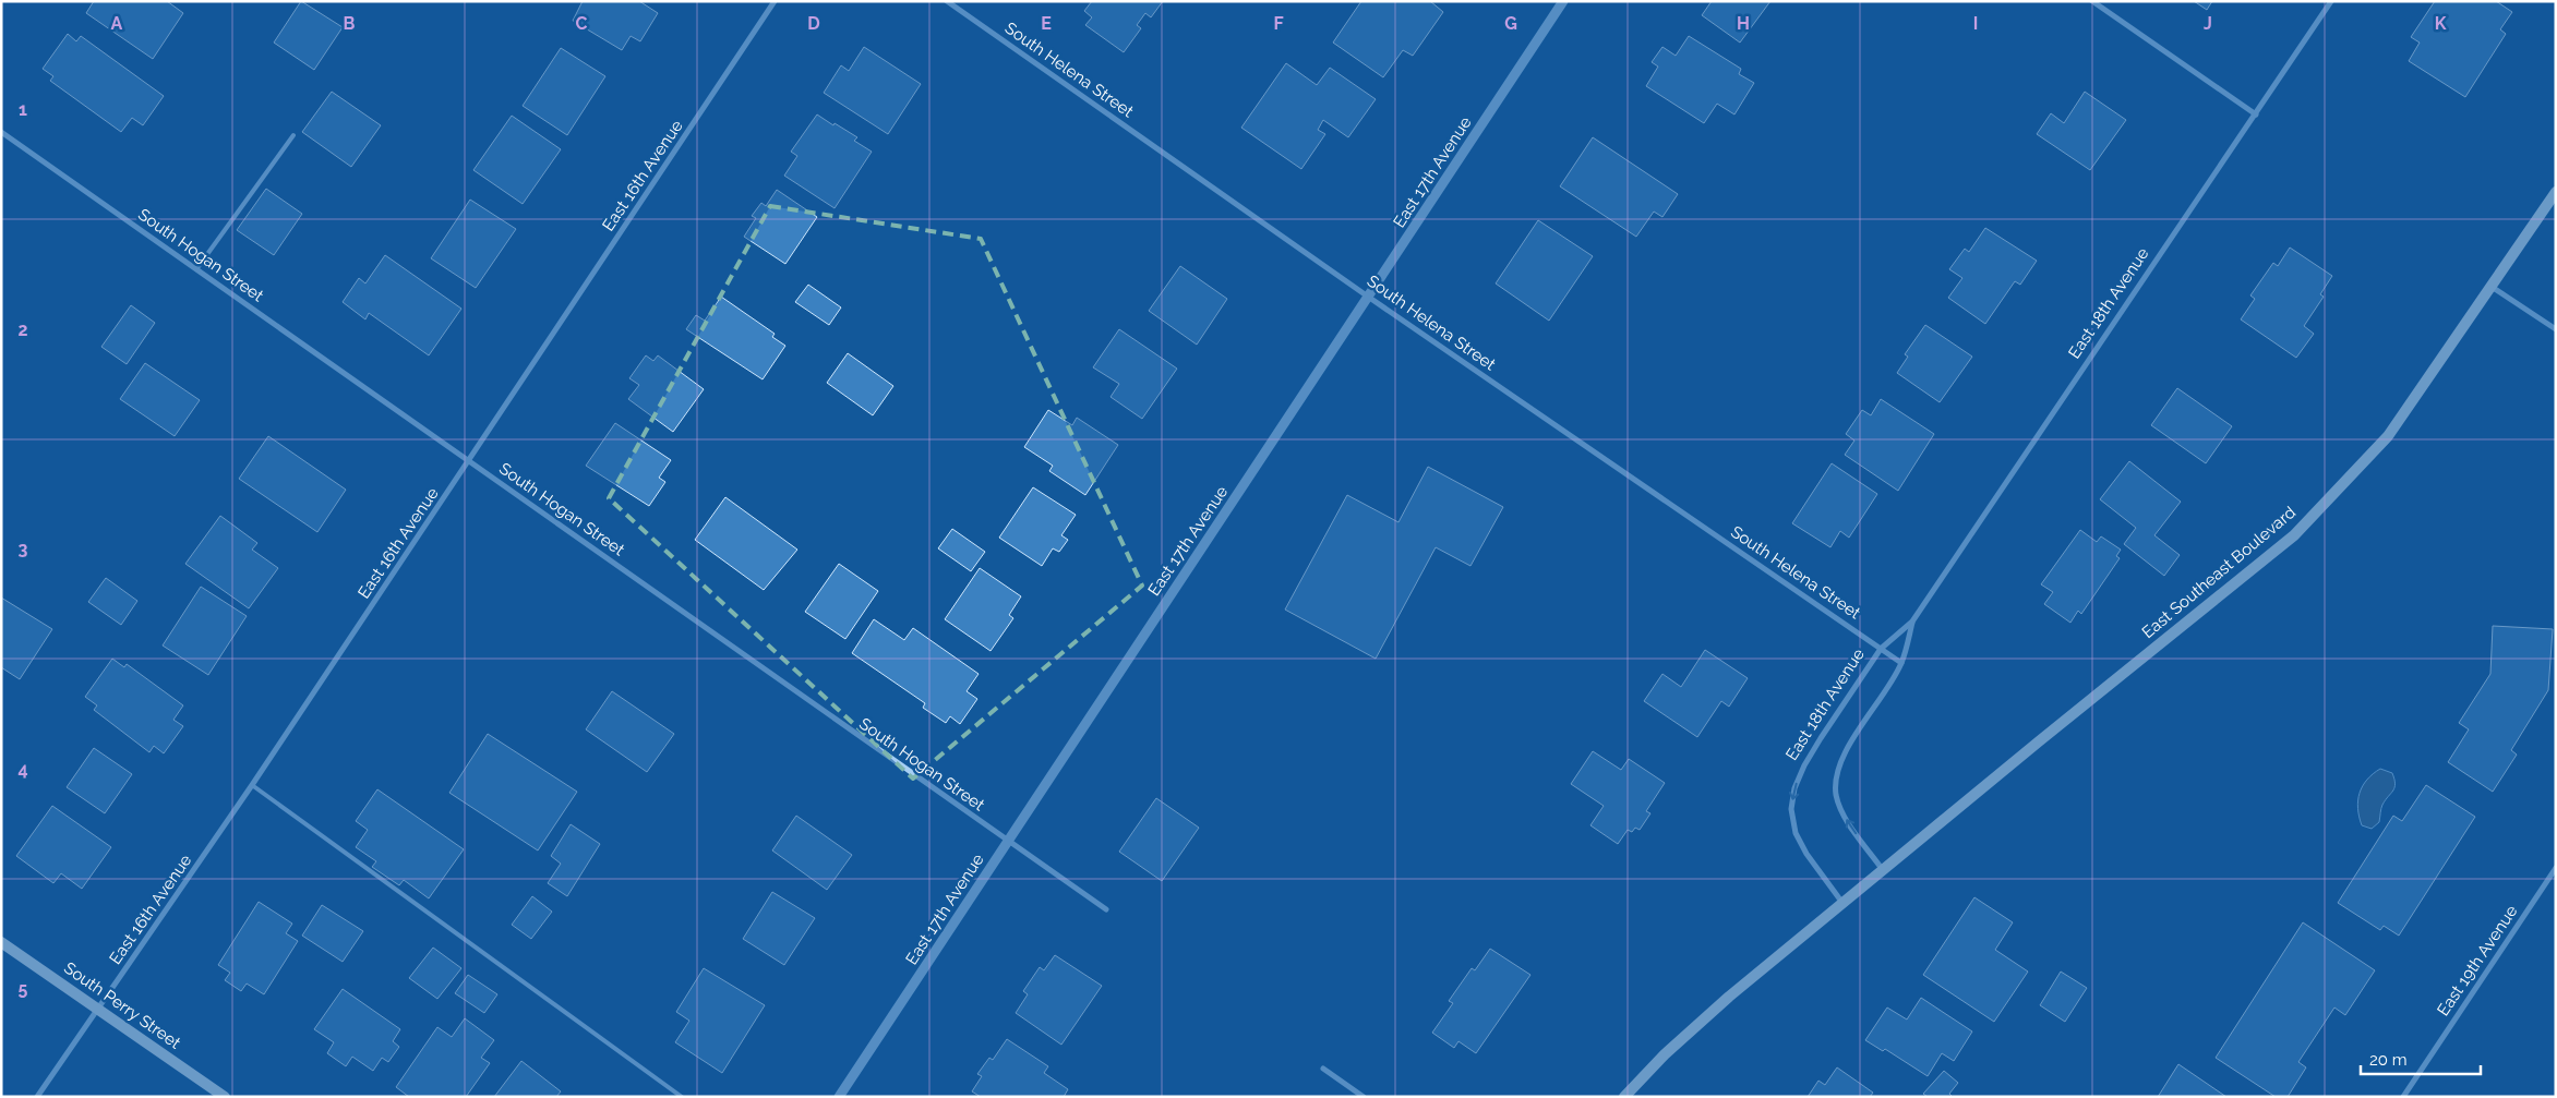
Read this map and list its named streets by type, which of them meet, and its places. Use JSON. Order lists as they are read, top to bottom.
{
  "streets": {
    "main road": ["East Southeast Boulevard", "South Perry Street"],
    "street": [
      "South Helena Street",
      "East 17th Avenue",
      "East 16th Avenue",
      "South Hogan Street",
      "East 18th Avenue",
      "East 19th Avenue"
    ]
  },
  "crossings": [
    ["South Helena Street", "East 17th Avenue"],
    ["South Helena Street", "East 18th Avenue"],
    ["East 17th Avenue", "South Hogan Street"],
    ["East 16th Avenue", "South Hogan Street"],
    ["East 16th Avenue", "South Perry Street"],
    ["East 18th Avenue", "East Southeast Boulevard"]
  ],
  "scale_bar": "20 m",
  "grid": {
    "columns": [
      "A",
      "B",
      "C",
      "D",
      "E",
      "F",
      "G",
      "H",
      "I",
      "J",
      "K"
    ],
    "rows": [
      "1",
      "2",
      "3",
      "4",
      "5"
    ]
  }
}
